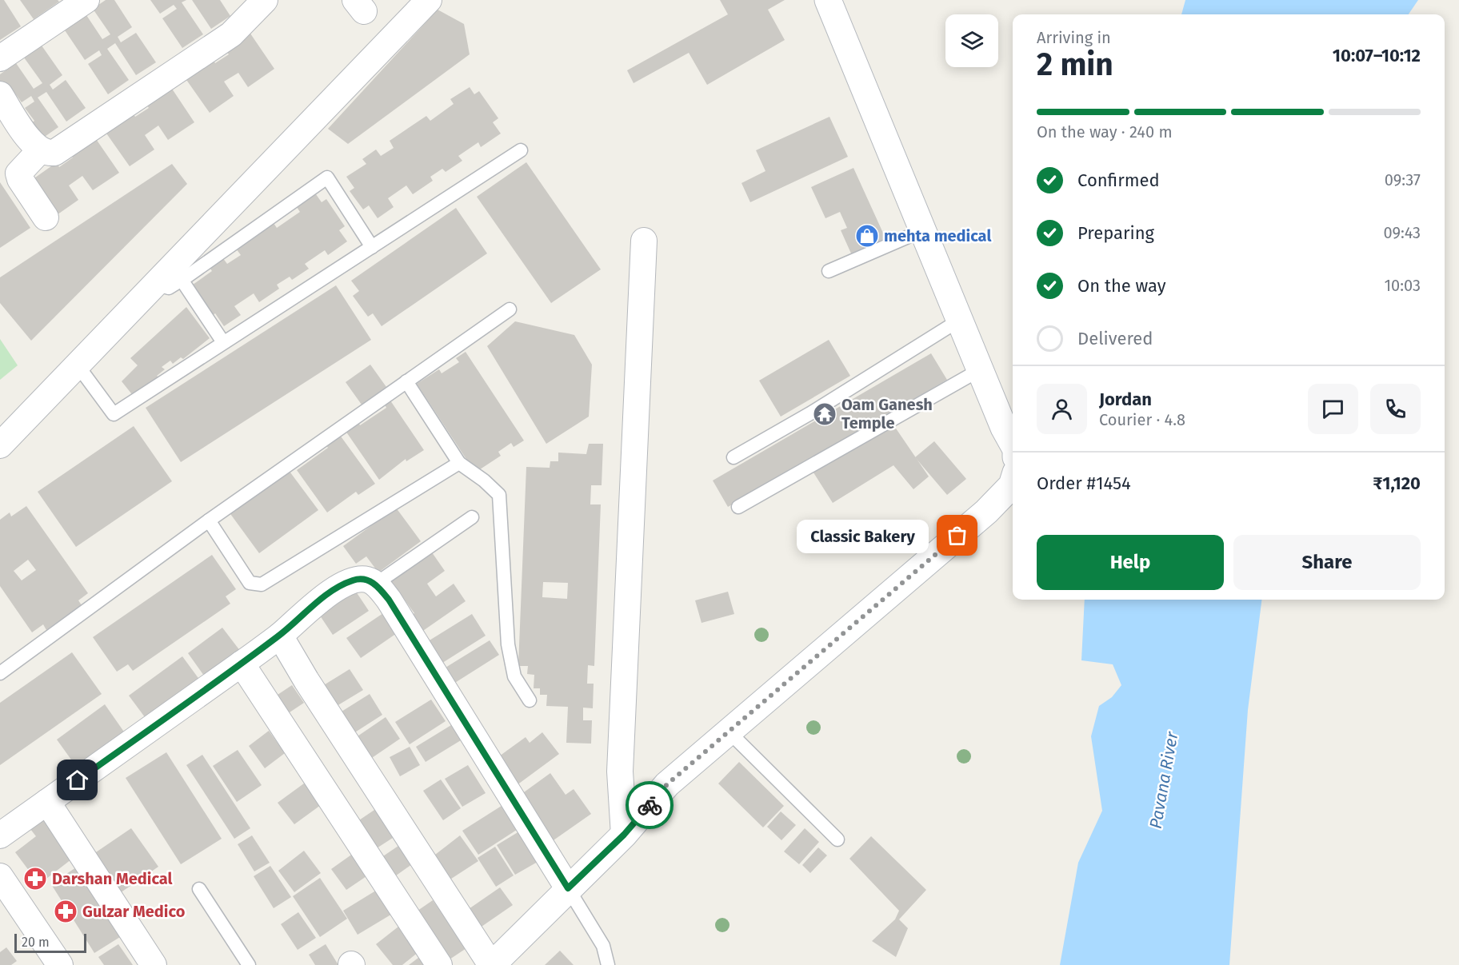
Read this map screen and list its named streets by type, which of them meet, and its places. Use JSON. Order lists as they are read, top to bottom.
{
  "water": ["Pavana River"],
  "places": {
    "shop": ["mehta medical"],
    "temple": ["Oam Ganesh Temple"],
    "other": ["Classic Bakery"],
    "pharmacy": ["Darshan Medical", "Gulzar Medico"]
  },
  "scale_bar": "20 m",
  "page": {
    "heading": ["2 min", "Arriving in", "10:07–10:12"],
    "panel": [
      "Jordan",
      "Courier · 4.8",
      "Order #1454",
      "₹1,120"
    ],
    "bar": "On the way · 240 m",
    "list": [
      ["Confirmed", "09:37"],
      ["Preparing", "09:43"],
      ["On the way", "10:03"],
      "Delivered"
    ],
    "bubble": "Classic Bakery",
    "buttons": ["Help", "Share"],
    "scale": "20 m"
  }
}
